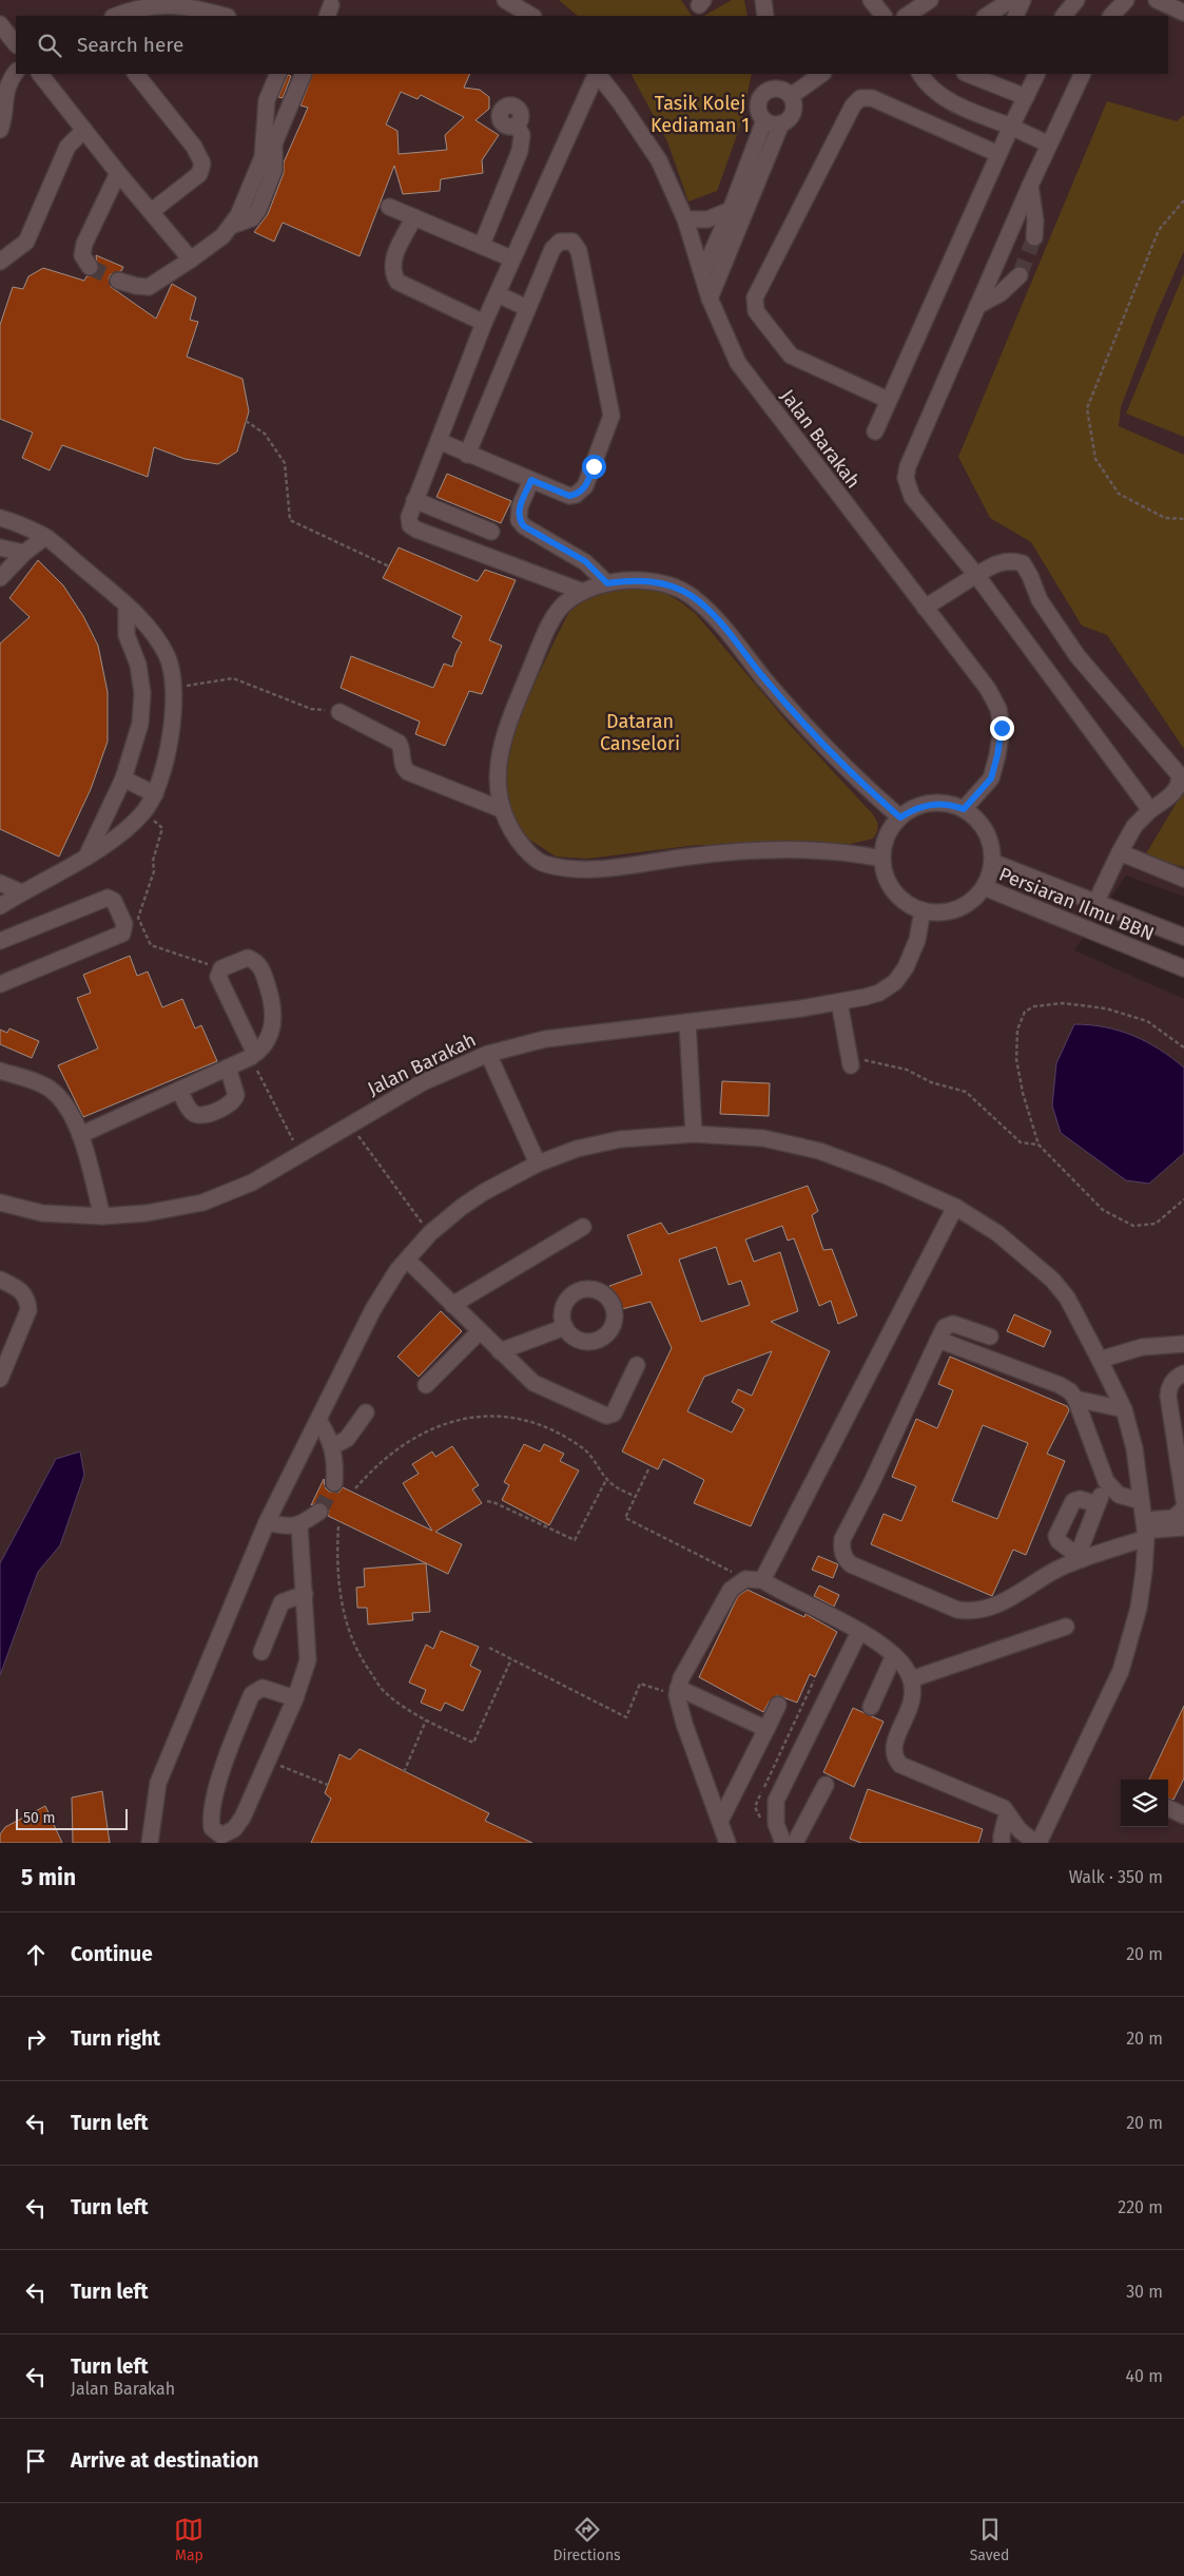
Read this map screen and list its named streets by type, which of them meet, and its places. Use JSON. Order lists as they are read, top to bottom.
{
  "streets": {
    "street": ["Jalan Barakah", "Persiaran Ilmu BBN"]
  },
  "crossings": [
    ["Jalan Barakah", "Persiaran Ilmu BBN"]
  ],
  "parks": ["Tasik Kolej Kediaman 1", "Dataran Canselori"],
  "scale_bar": "50 m",
  "page": {
    "search": "Search here",
    "scale": "50 m",
    "heading": ["5 min", "Walk · 350 m"],
    "list": [
      ["Continue", "20 m"],
      ["Turn right", "20 m"],
      ["Turn left", "20 m"],
      ["Turn left", "220 m"],
      ["Turn left", "30 m"],
      ["Turn left", "Jalan Barakah", "40 m"],
      "Arrive at destination"
    ],
    "nav": ["Map", "Directions", "Saved"]
  }
}
